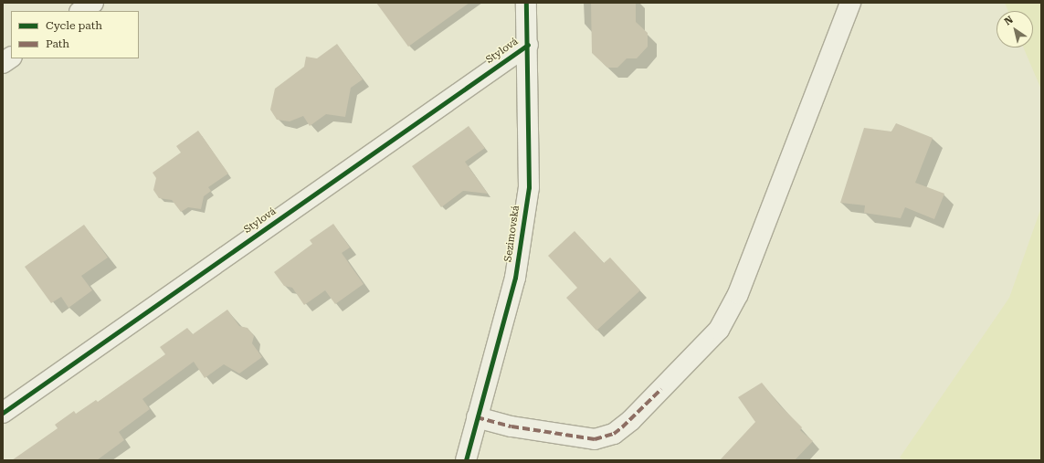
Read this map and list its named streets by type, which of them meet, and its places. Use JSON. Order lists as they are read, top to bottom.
{
  "streets": {
    "street": ["Stylová", "Sezimovská"]
  },
  "crossings": [
    ["Stylová", "Sezimovská"]
  ],
  "legend": ["Cycle path", "Path"],
  "north": "top left"
}
